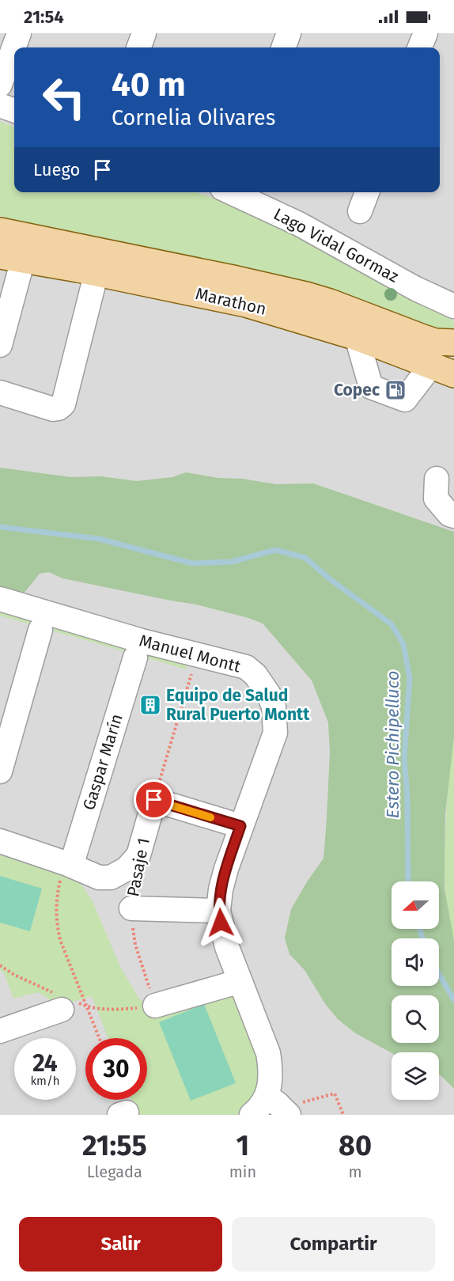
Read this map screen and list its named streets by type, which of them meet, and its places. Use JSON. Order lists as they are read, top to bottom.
{
  "streets": {
    "main road": ["Marathon"],
    "street": [
      "Lago Vidal Gormaz",
      "Manuel Montt",
      "Gaspar Marín",
      "Pasaje 1"
    ]
  },
  "crossings": [
    ["Gaspar Marín", "Pasaje 1"]
  ],
  "water": ["Estero Pichipelluco"],
  "places": {
    "fuel station": ["Copec"],
    "building": ["Equipo de Salud Rural Puerto Montt"]
  },
  "north": "left",
  "page": {
    "status": "21:54",
    "turn": ["40 m", "Cornelia Olivares"],
    "then": "Luego",
    "speed": "24 km/h",
    "limit": "30",
    "eta": [
      "21:55",
      "Llegada",
      "1",
      "min",
      "80",
      "m"
    ],
    "buttons": ["Salir", "Compartir"]
  }
}
